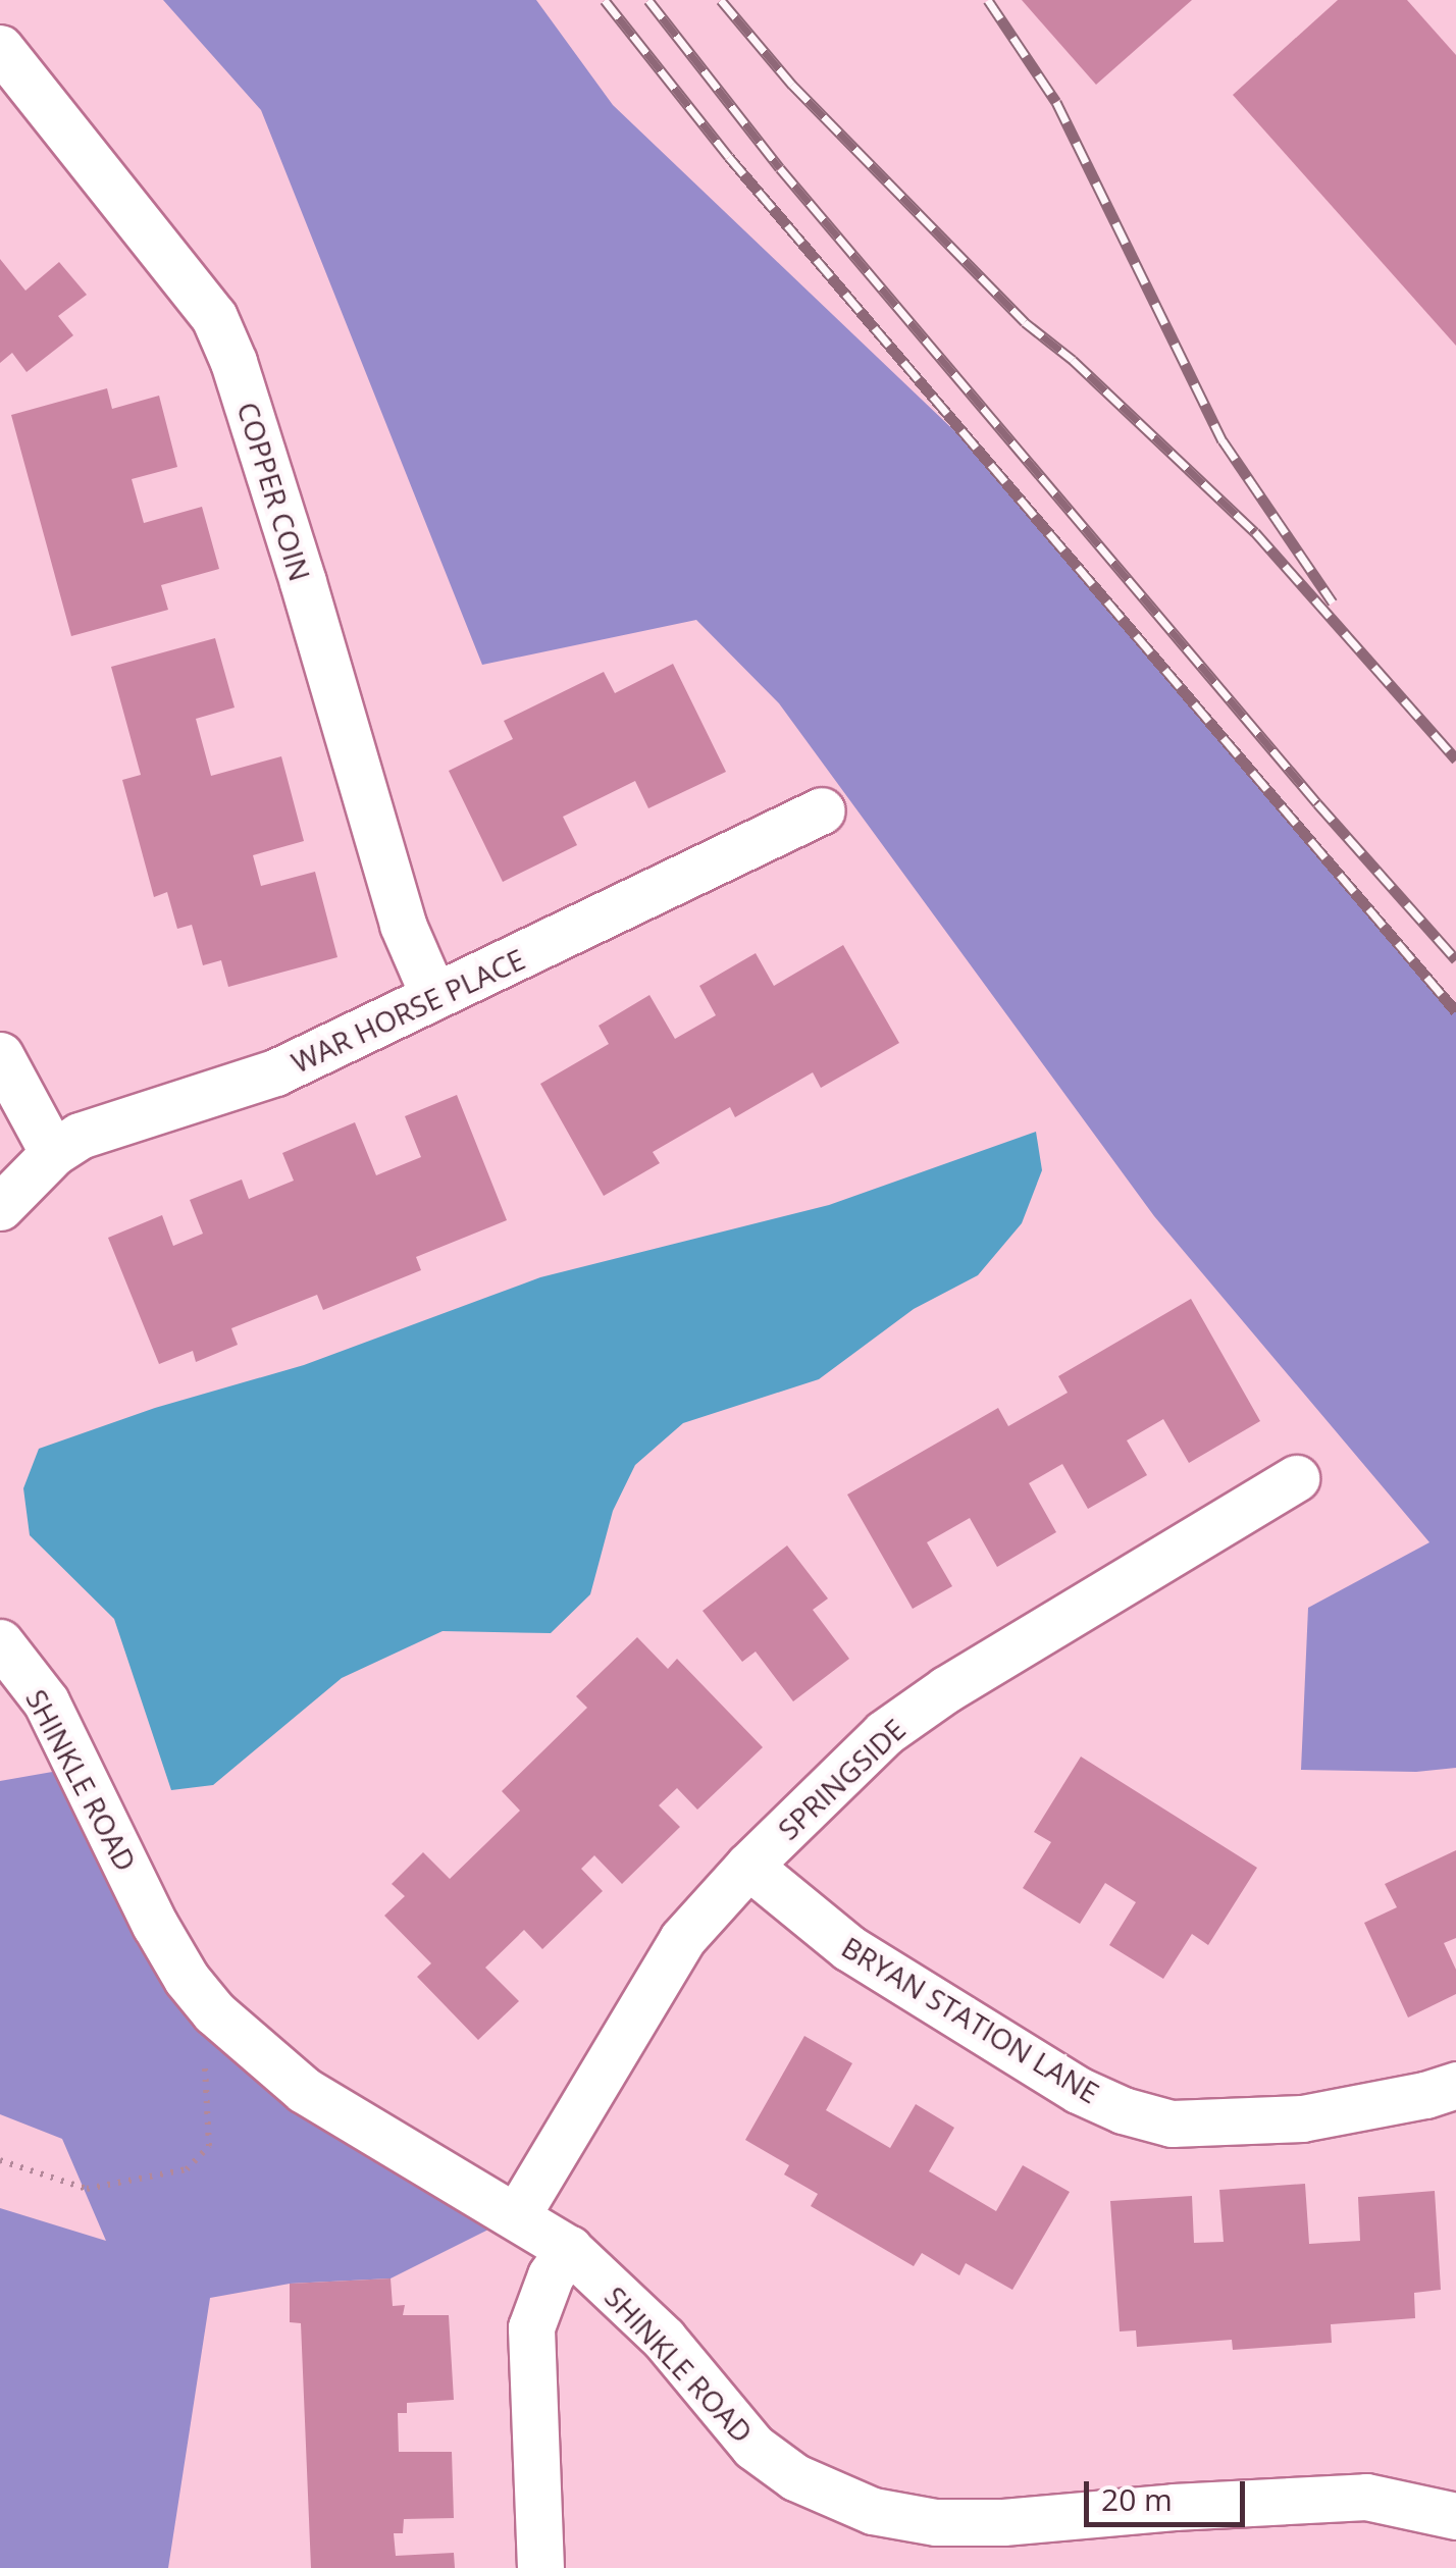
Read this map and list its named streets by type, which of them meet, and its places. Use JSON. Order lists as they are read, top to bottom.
{
  "streets": {
    "street": [
      "COPPER COIN",
      "WAR HORSE PLACE",
      "SPRINGSIDE",
      "SHINKLE ROAD",
      "BRYAN STATION LANE"
    ]
  },
  "crossings": [
    ["COPPER COIN", "WAR HORSE PLACE"],
    ["SPRINGSIDE", "SHINKLE ROAD"],
    ["SPRINGSIDE", "BRYAN STATION LANE"]
  ],
  "scale_bar": "20 m"
}
